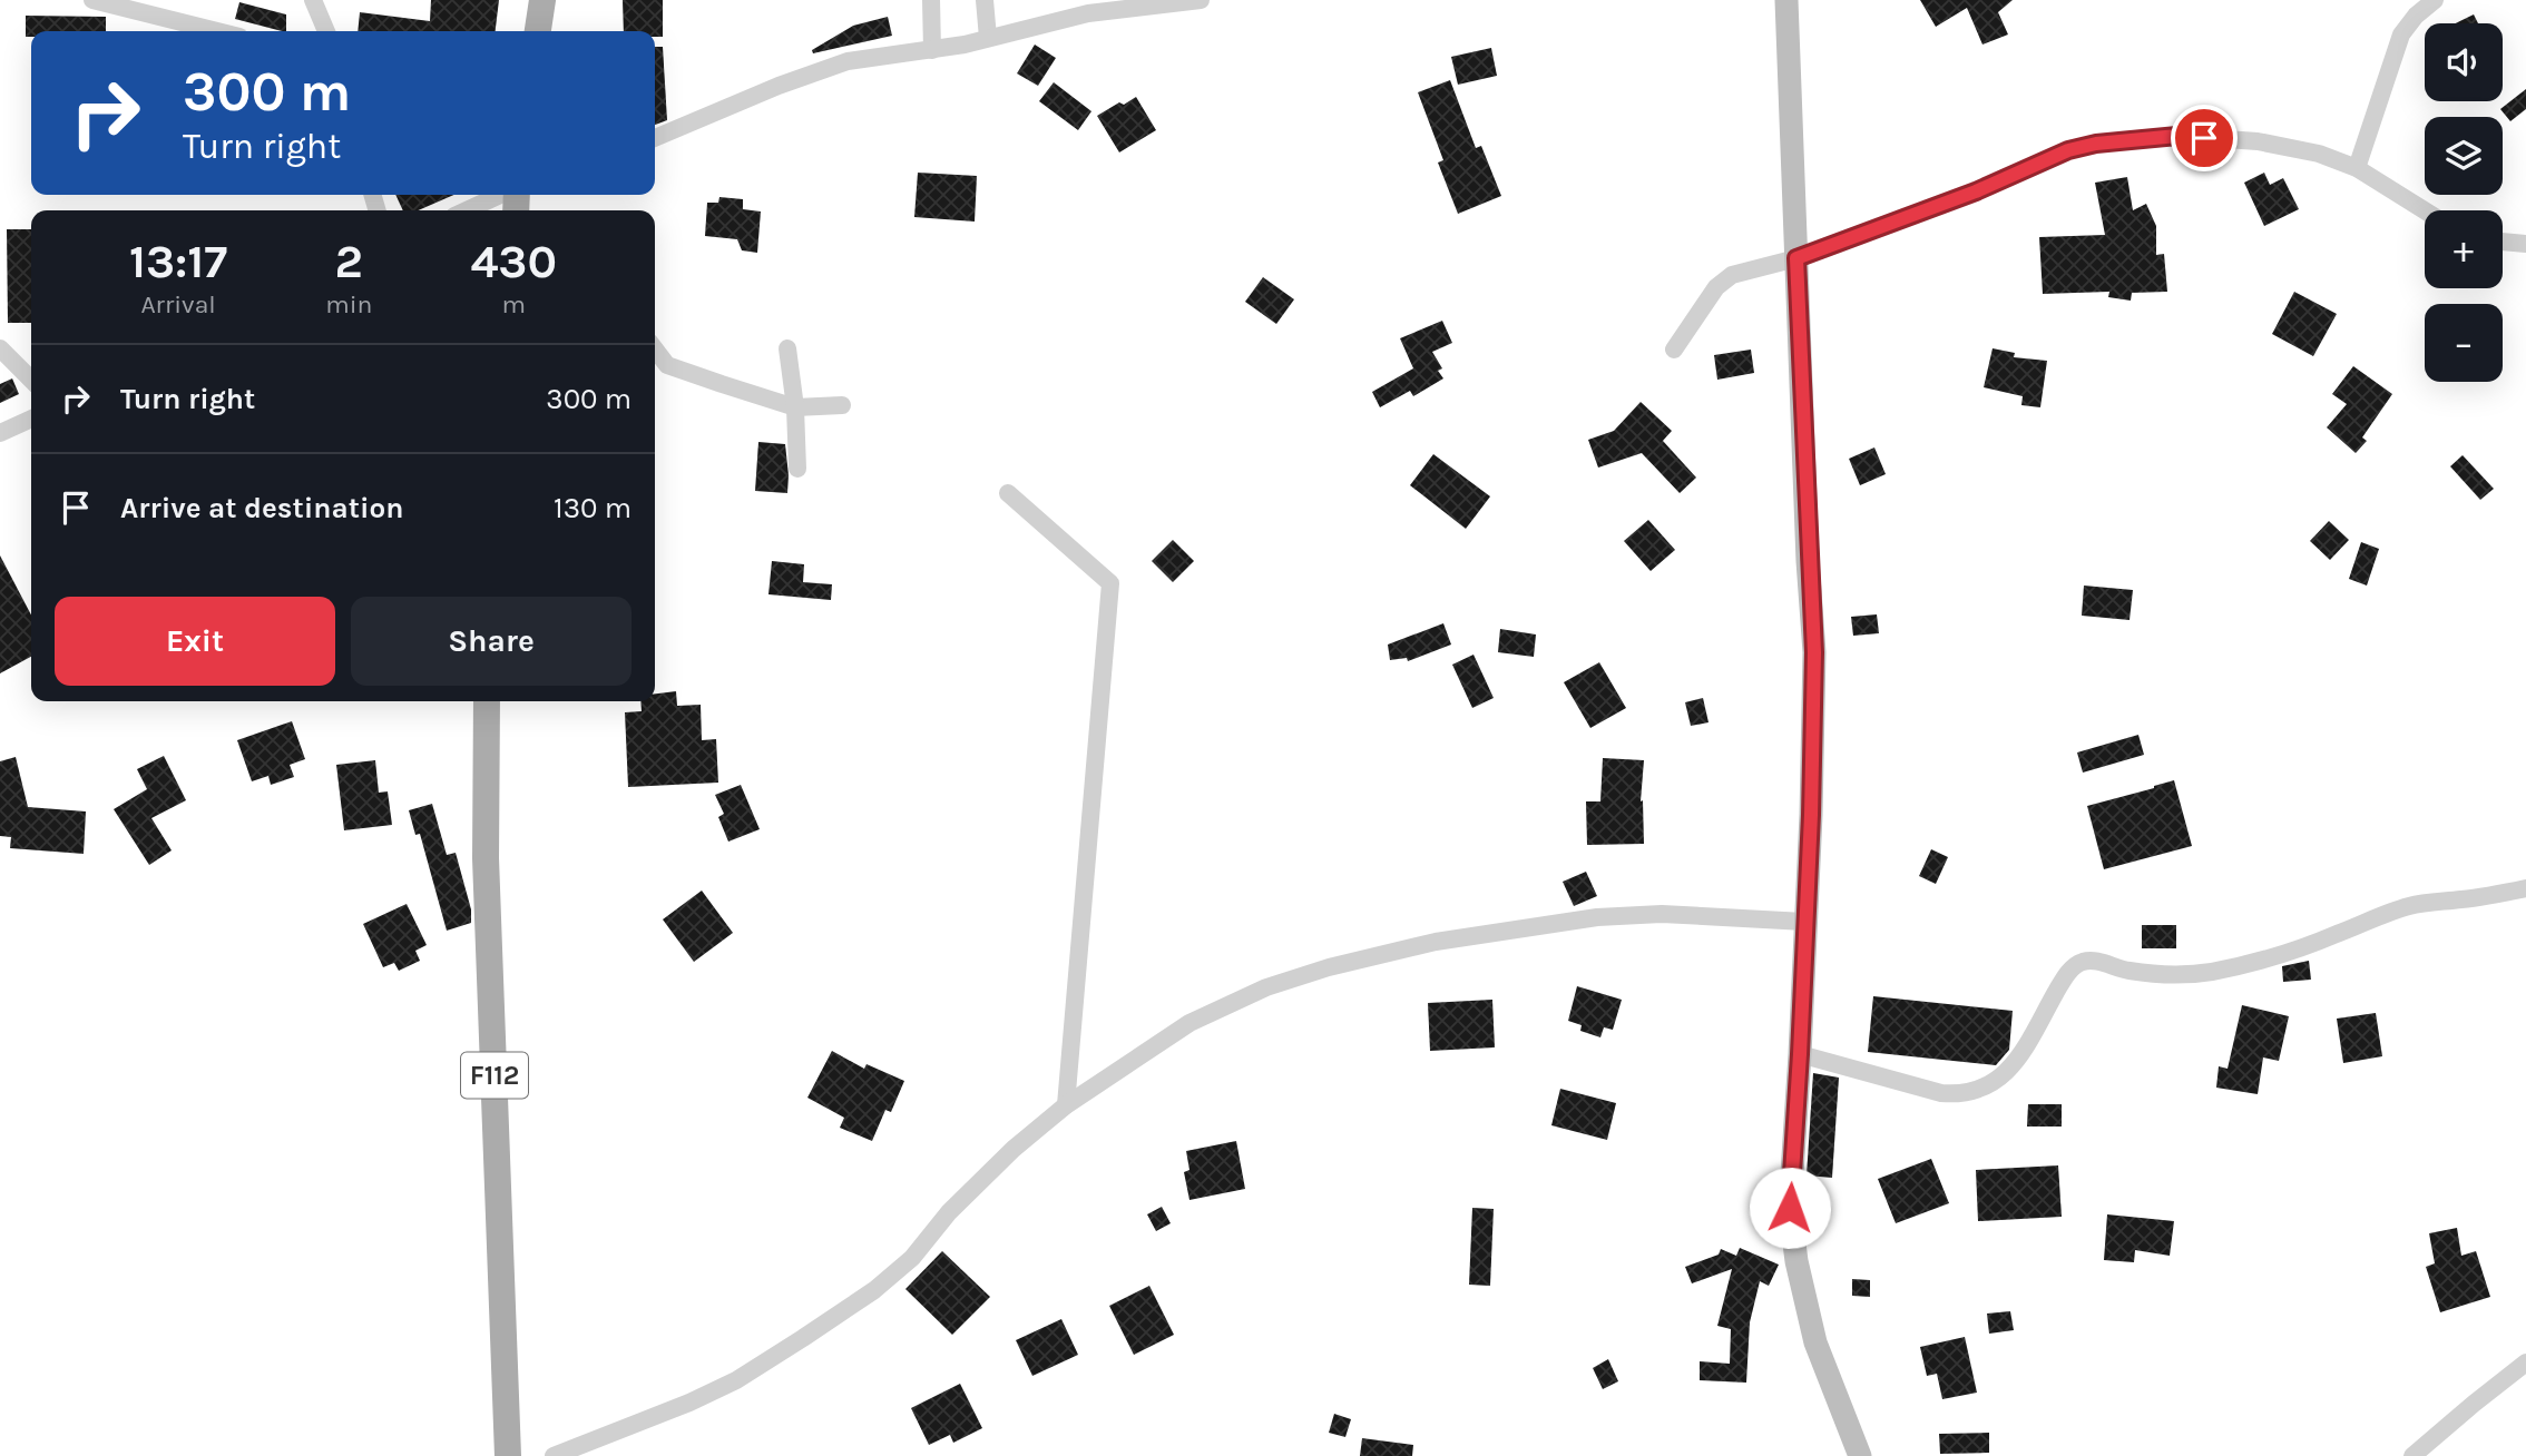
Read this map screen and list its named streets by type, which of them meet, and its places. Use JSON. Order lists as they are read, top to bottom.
{
  "streets": {
    "main road": ["F112"]
  },
  "page": {
    "map_buttons": ["+", "−"],
    "turn": ["300 m", "Turn right"],
    "eta": [
      "13:17",
      "Arrival",
      "2",
      "min",
      "430",
      "m"
    ],
    "list": [
      {
        "name": "Turn right",
        "value": "300 m"
      },
      {
        "name": "Arrive at destination",
        "value": "130 m"
      }
    ],
    "buttons": ["Exit", "Share"]
  }
}
